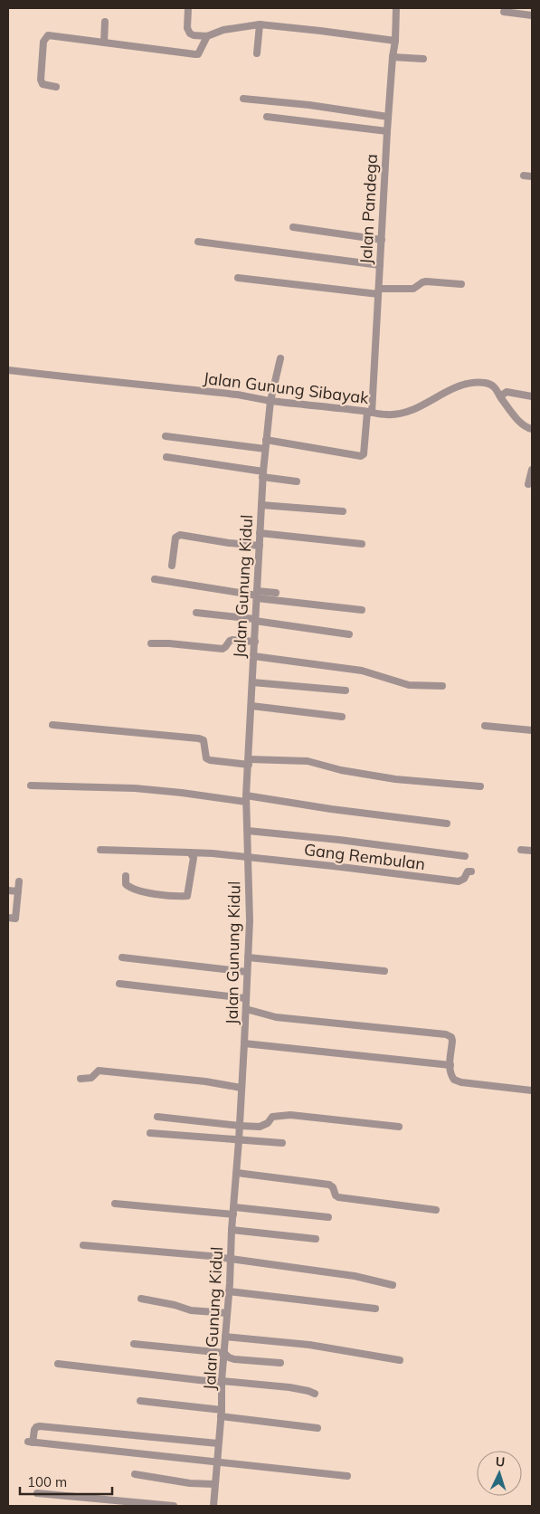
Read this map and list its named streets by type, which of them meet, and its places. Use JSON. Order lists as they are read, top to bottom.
{
  "streets": {
    "street": [
      "Jalan Pandega",
      "Jalan Gunung Sibayak",
      "Jalan Gunung Kidul",
      "Gang Rembulan"
    ]
  },
  "crossings": [
    ["Jalan Pandega", "Jalan Gunung Sibayak"],
    ["Jalan Pandega", "Jalan Gunung Kidul"],
    ["Jalan Gunung Sibayak", "Jalan Gunung Kidul"],
    ["Jalan Gunung Kidul", "Gang Rembulan"]
  ],
  "scale_bar": "100 m",
  "north": "top"
}
